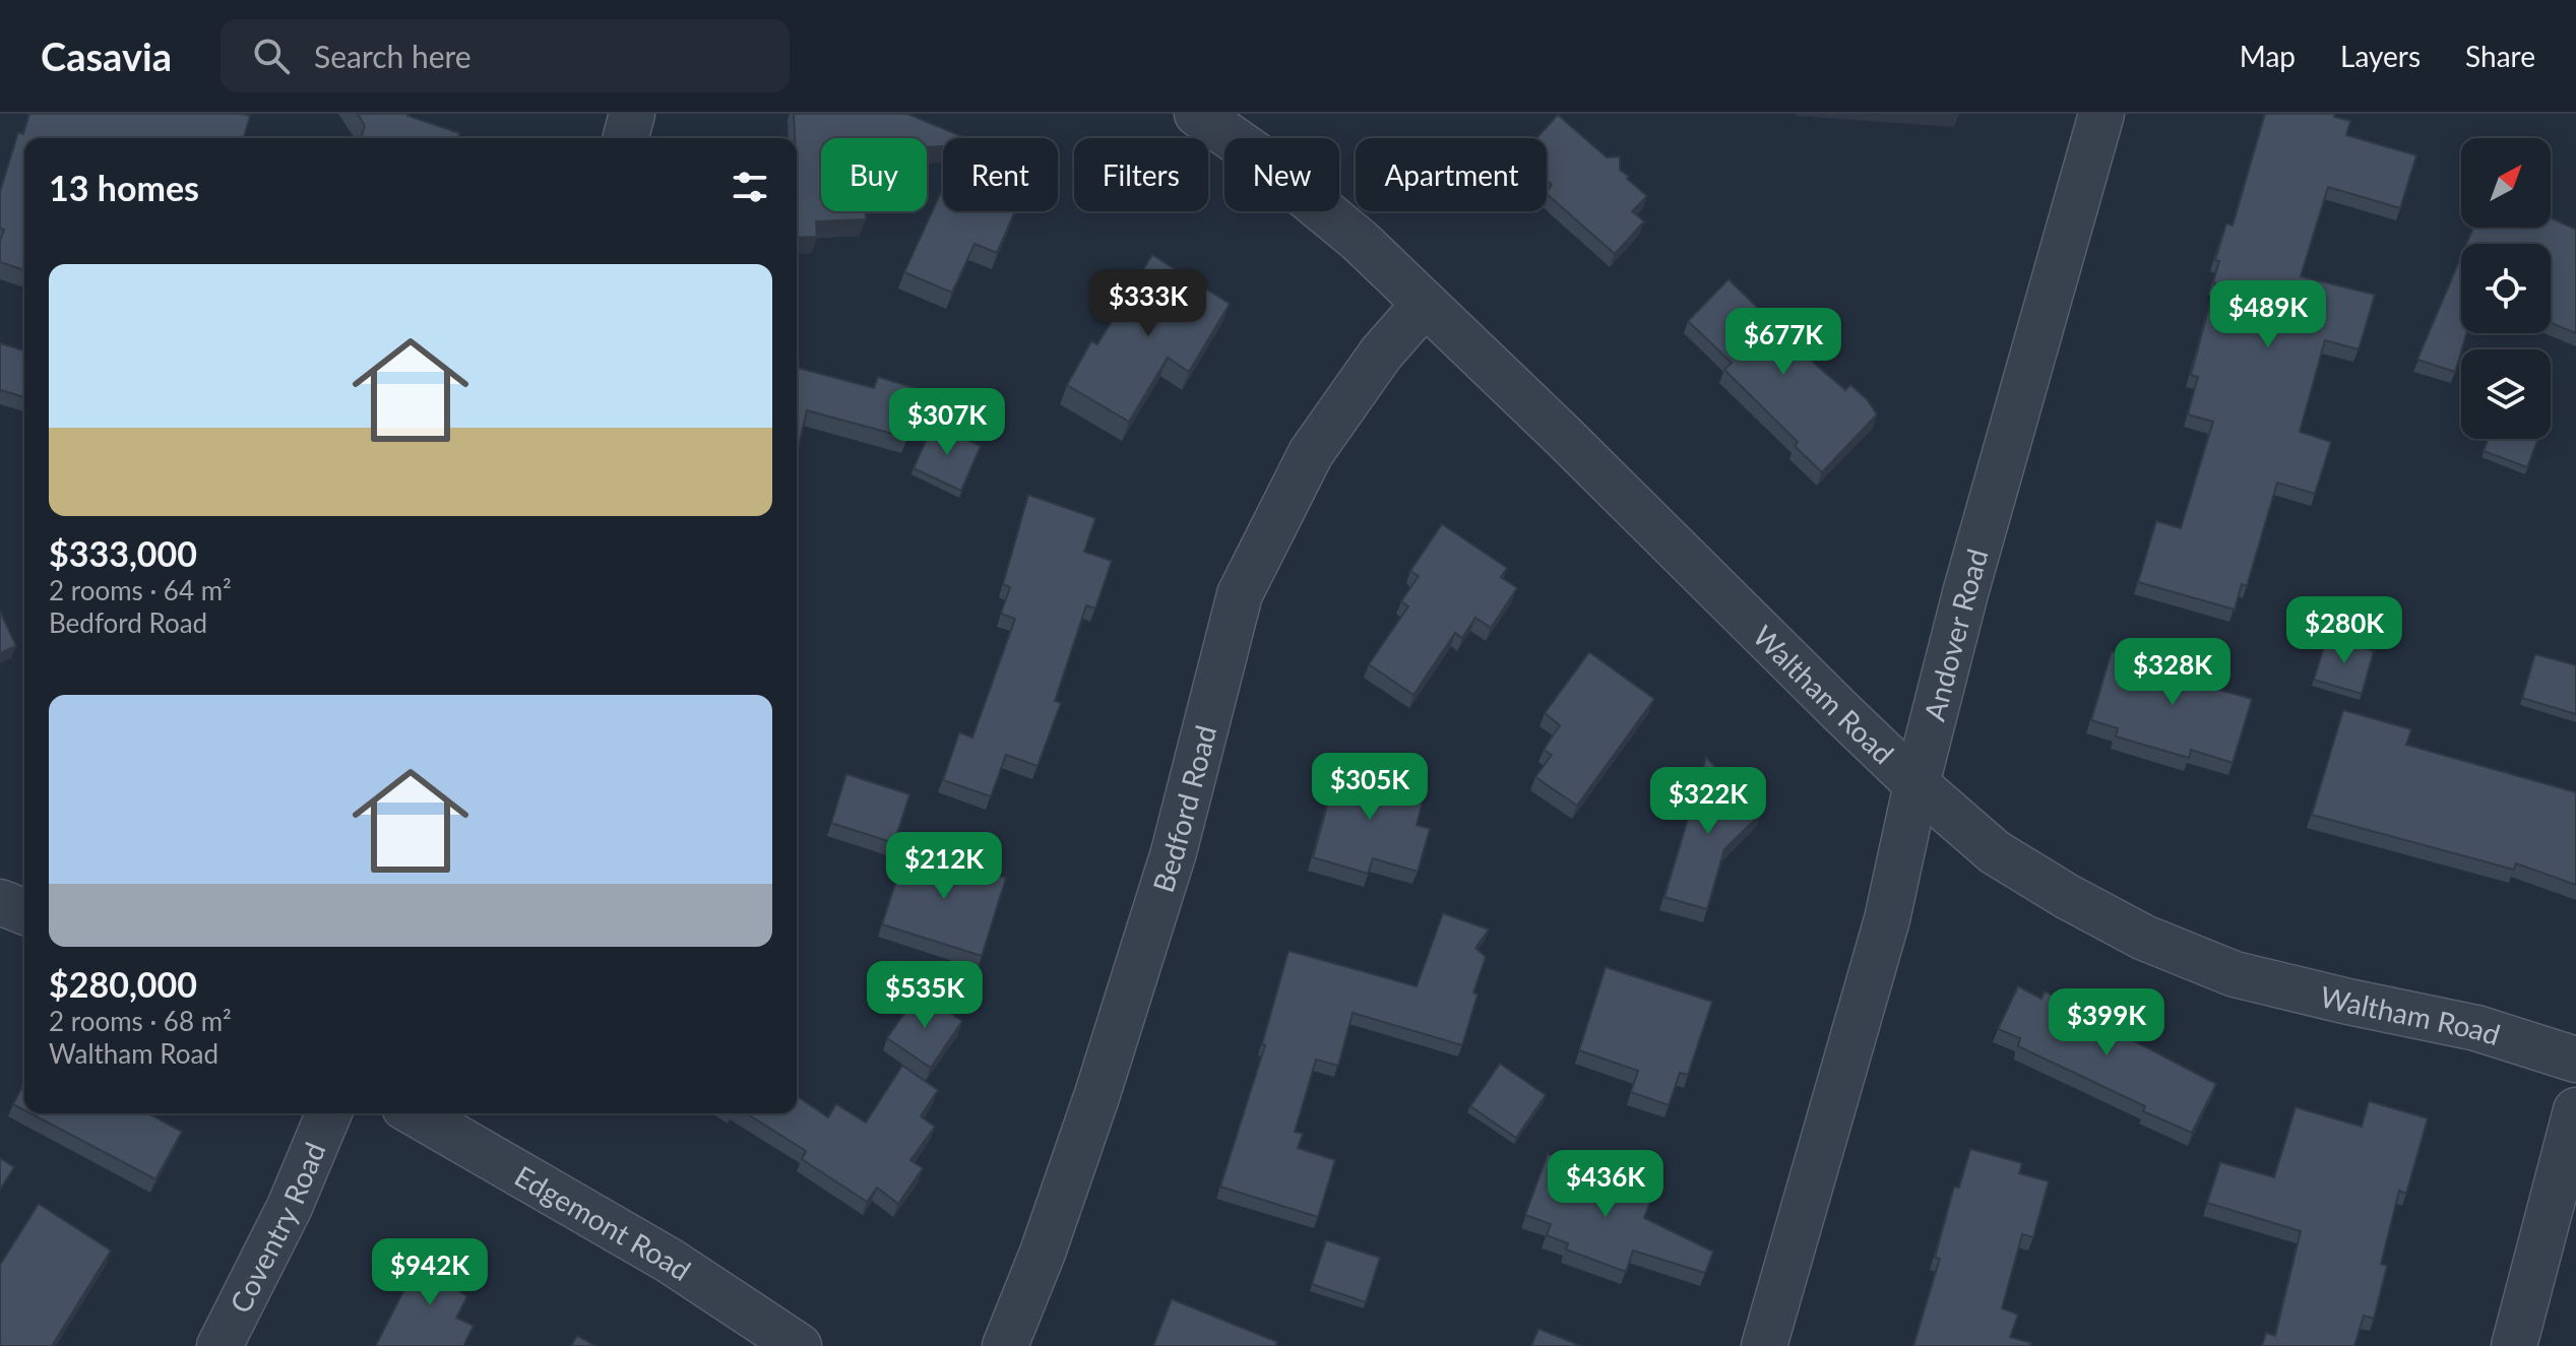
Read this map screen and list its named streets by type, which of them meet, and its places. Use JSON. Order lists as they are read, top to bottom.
{
  "streets": {
    "street": [
      "Andover Road",
      "Waltham Road",
      "Bedford Road",
      "Edgemont Road",
      "Coventry Road"
    ]
  },
  "crossings": [
    ["Andover Road", "Waltham Road"],
    ["Waltham Road", "Bedford Road"]
  ],
  "north": "top right",
  "page": {
    "header": "Casavia",
    "search": "Search here",
    "nav": ["Map", "Layers", "Share"],
    "chip": [
      "Buy",
      "Rent",
      "Filters",
      "New",
      "Apartment"
    ],
    "heading": "13 homes",
    "list": [
      {
        "name": "$333,000",
        "note": "2 rooms · 64 m² · Bedford Road"
      },
      {
        "name": "$280,000",
        "note": "2 rooms · 68 m² · Waltham Road"
      }
    ],
    "price": [
      "$333K",
      "$489K",
      "$677K",
      "$307K",
      "$280K",
      "$328K",
      "$305K",
      "$322K",
      "$212K",
      "$535K",
      "$399K",
      "$436K",
      "$942K"
    ]
  }
}
